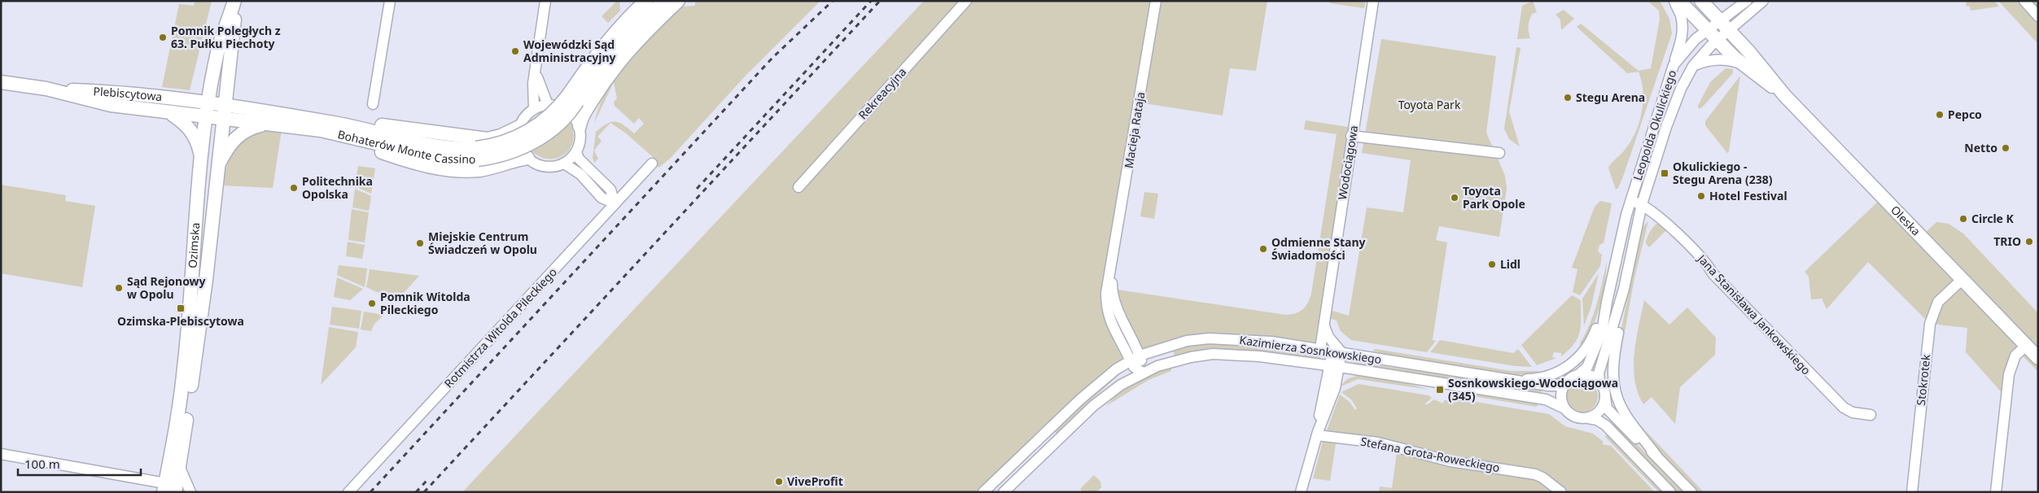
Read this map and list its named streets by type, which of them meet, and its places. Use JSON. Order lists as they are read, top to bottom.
{
  "streets": {
    "main road": [
      "Plebiscytowa",
      "Bohaterów Monte Cassino",
      "Oleska",
      "Ozimska"
    ],
    "street": [
      "Rekreacyjna",
      "Leopolda Okulickiego",
      "Macieja Rataja",
      "Wodociągowa",
      "Jana Stanisława Jankowskiego",
      "Rotmistrza Witolda Pileckiego",
      "Kazimierza Sosnkowskiego",
      "Stokrotek",
      "Stefana Grota-Roweckiego"
    ]
  },
  "crossings": [
    ["Plebiscytowa", "Bohaterów Monte Cassino"],
    ["Plebiscytowa", "Ozimska"],
    ["Leopolda Okulickiego", "Oleska"],
    ["Leopolda Okulickiego", "Jana Stanisława Jankowskiego"],
    ["Leopolda Okulickiego", "Kazimierza Sosnkowskiego"],
    ["Macieja Rataja", "Kazimierza Sosnkowskiego"],
    ["Bohaterów Monte Cassino", "Ozimska"],
    ["Wodociągowa", "Kazimierza Sosnkowskiego"],
    ["Oleska", "Stokrotek"]
  ],
  "parks": ["Toyota Park"],
  "places": {
    "other": [
      "Pomnik Poległych z 63. Pułku Piechoty",
      "Wojewódzki Sąd Administracyjny",
      "Stegu Arena",
      "Pepco",
      "Netto",
      "Politechnika Opolska",
      "Hotel Festival",
      "Toyota Park Opole",
      "Circle K",
      "TRIO",
      "Miejskie Centrum Świadczeń w Opolu",
      "Odmienne Stany Świadomości",
      "Lidl",
      "Sąd Rejonowy w Opolu",
      "Pomnik Witolda Pileckiego",
      "ViveProfit"
    ],
    "transit": ["Okulickiego - Stegu Arena (238)", "Ozimska-Plebiscytowa", "Sosnkowskiego-Wodociągowa (345)"]
  },
  "scale_bar": "100 m"
}
